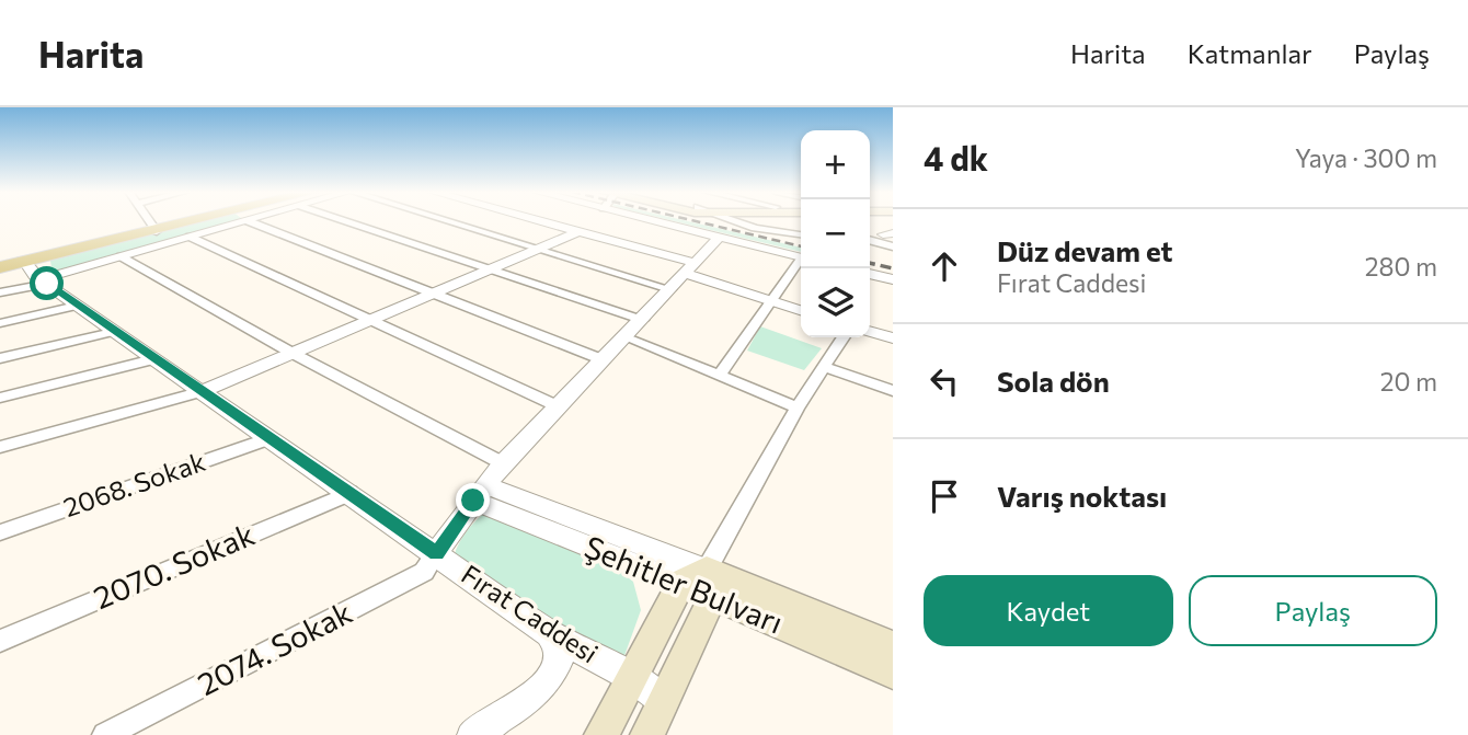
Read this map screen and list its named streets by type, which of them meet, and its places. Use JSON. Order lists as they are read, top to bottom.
{
  "streets": {
    "main road": ["Şehitler Bulvarı"],
    "street": [
      "2068. Sokak",
      "2070. Sokak",
      "Fırat Caddesi",
      "2074. Sokak"
    ]
  },
  "crossings": [
    ["2068. Sokak", "Fırat Caddesi"],
    ["2070. Sokak", "Fırat Caddesi"],
    ["Fırat Caddesi", "2074. Sokak"]
  ],
  "page": {
    "header": "Harita",
    "nav": ["Harita", "Katmanlar", "Paylaş"],
    "heading": ["4 dk", "Yaya · 300 m"],
    "map_buttons": ["+", "−"],
    "list": [
      ["Düz devam et", "Fırat Caddesi", "280 m"],
      ["Sola dön", "20 m"],
      "Varış noktası"
    ],
    "buttons": ["Kaydet", "Paylaş"]
  }
}
